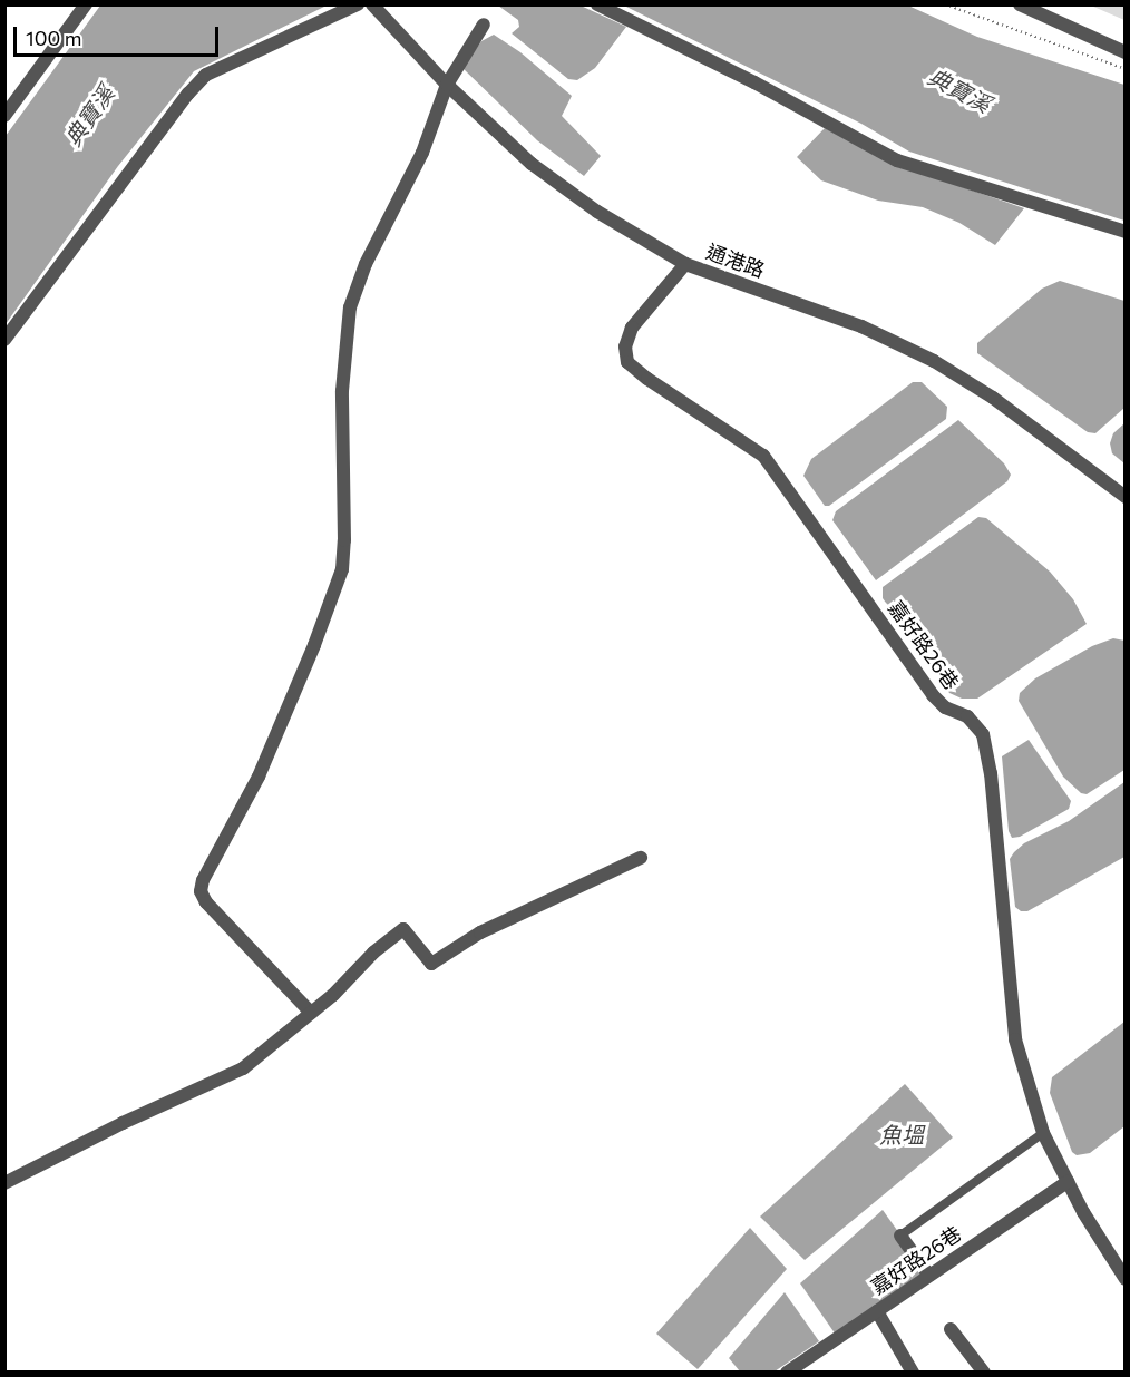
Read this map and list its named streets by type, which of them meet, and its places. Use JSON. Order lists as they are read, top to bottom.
{
  "streets": {
    "street": ["通港路", "嘉好路26巷"]
  },
  "crossings": [
    ["通港路", "嘉好路26巷"]
  ],
  "water": ["典寶溪", "魚塭"],
  "scale_bar": "100 m"
}
